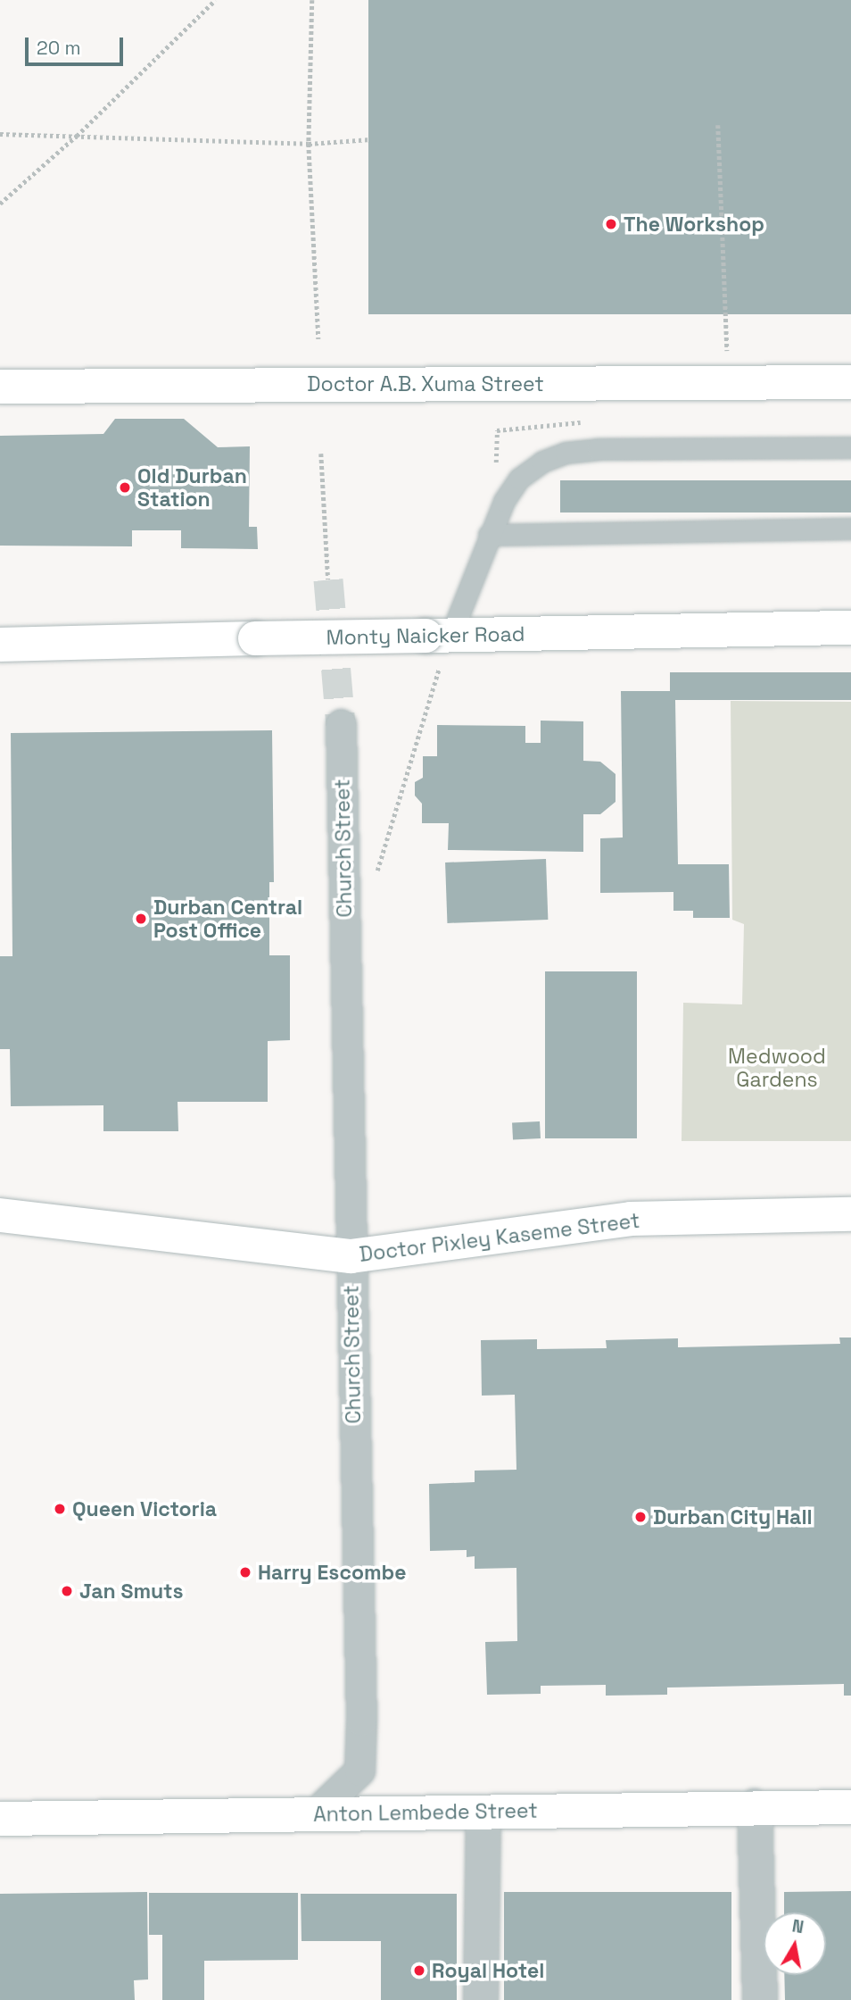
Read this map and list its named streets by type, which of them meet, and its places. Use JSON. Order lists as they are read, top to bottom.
{
  "streets": {
    "main road": [
      "Doctor A.B. Xuma Street",
      "Monty Naicker Road",
      "Doctor Pixley Kaseme Street",
      "Anton Lembede Street"
    ],
    "street": ["Church Street"]
  },
  "crossings": [
    ["Church Street", "Doctor Pixley Kaseme Street"],
    ["Church Street", "Anton Lembede Street"]
  ],
  "parks": ["Medwood Gardens"],
  "places": [
    "The Workshop",
    "Old Durban Station",
    "Durban Central Post Office",
    "Queen Victoria",
    "Durban City Hall",
    "Harry Escombe",
    "Jan Smuts",
    "Royal Hotel"
  ],
  "scale_bar": "20 m",
  "north": "top"
}
